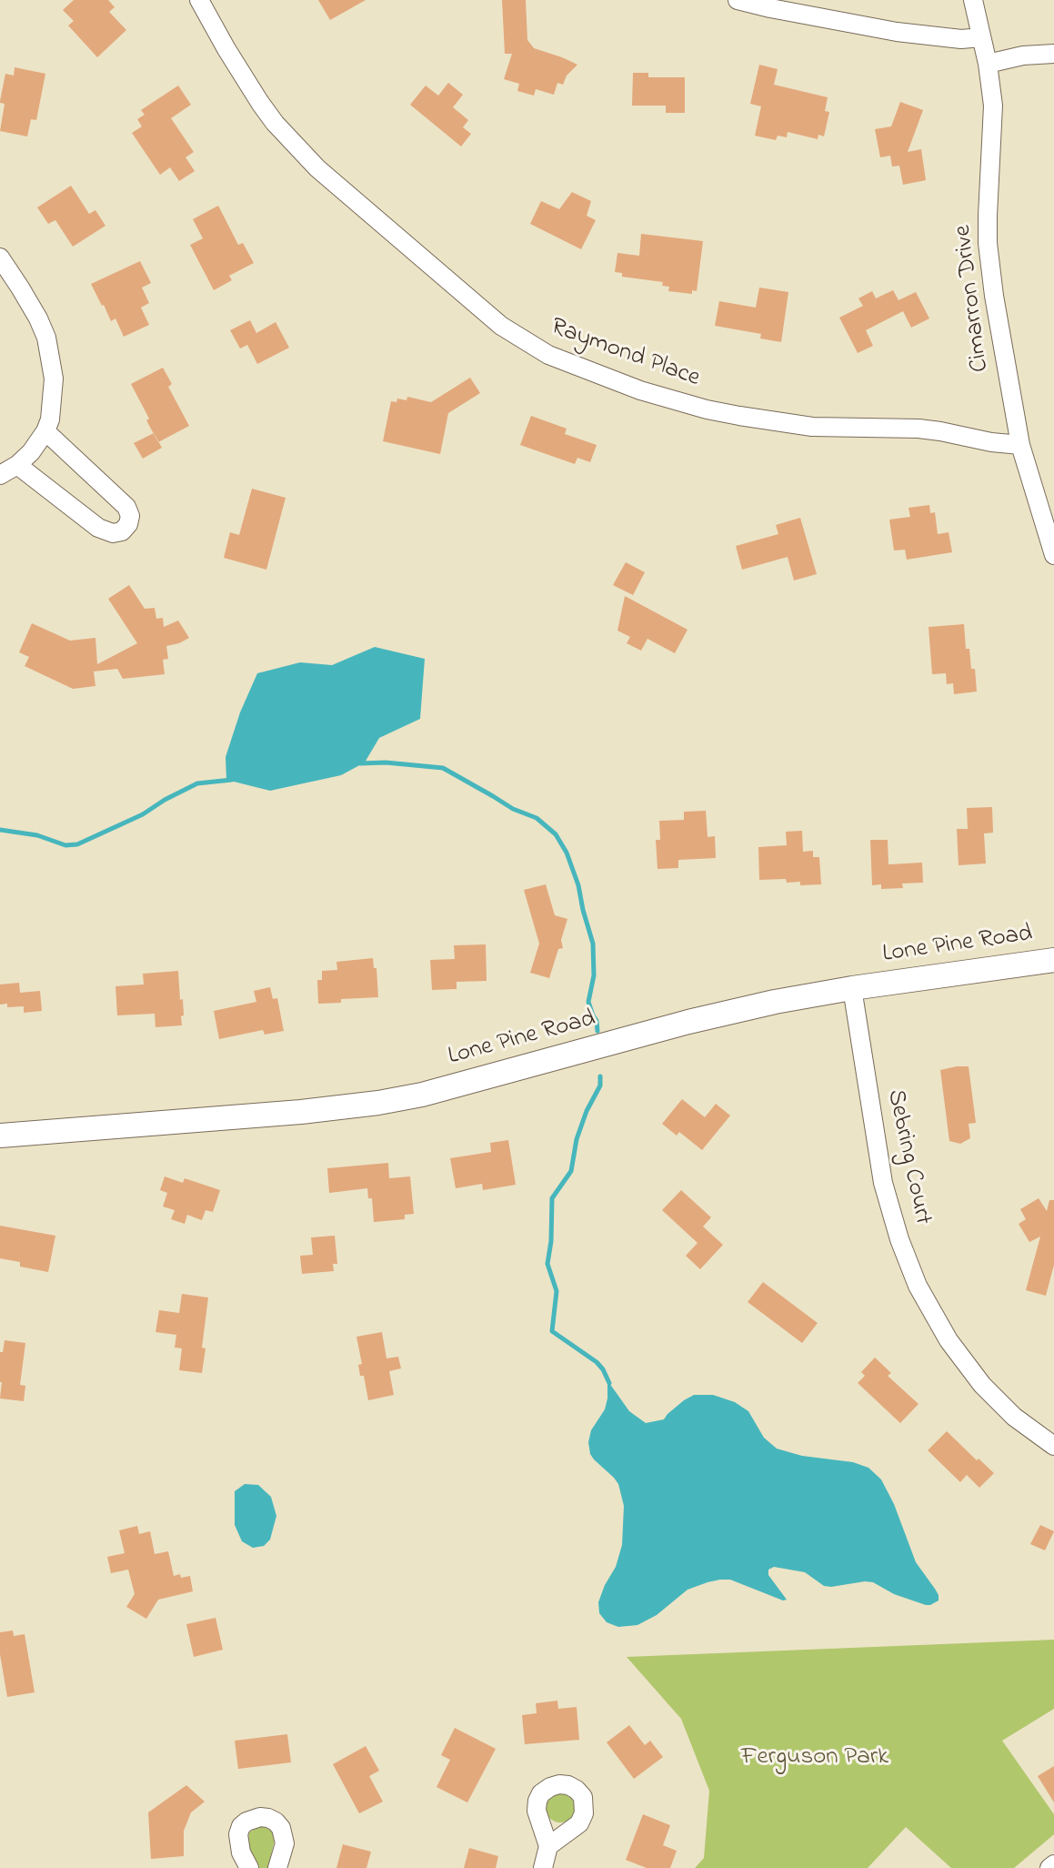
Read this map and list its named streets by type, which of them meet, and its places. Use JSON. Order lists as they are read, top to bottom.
{
  "streets": {
    "street": [
      "Cimarron Drive",
      "Raymond Place",
      "Lone Pine Road",
      "Sebring Court"
    ]
  },
  "crossings": [
    ["Cimarron Drive", "Raymond Place"],
    ["Lone Pine Road", "Sebring Court"]
  ],
  "parks": ["Ferguson Park"]
}
